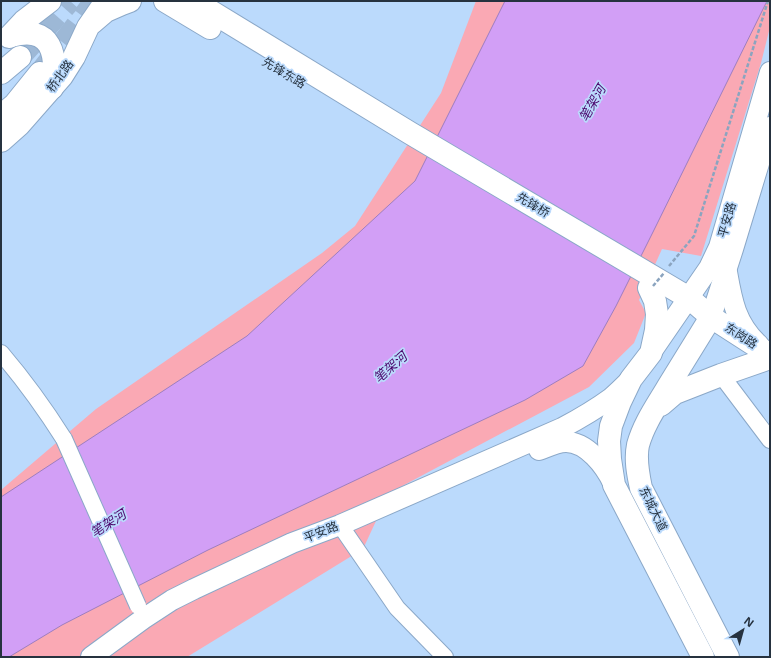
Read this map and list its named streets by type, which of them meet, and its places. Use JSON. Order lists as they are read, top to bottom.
{
  "streets": {
    "main road": [
      "先锋东路",
      "桥北路",
      "先锋桥",
      "东岗路",
      "东城大道"
    ],
    "street": ["平安路"]
  },
  "crossings": [
    ["先锋东路", "先锋桥"],
    ["先锋桥", "东岗路"],
    ["平安路", "东岗路"],
    ["平安路", "东城大道"],
    ["东岗路", "东城大道"]
  ],
  "water": ["笔架河"],
  "north": "top right"
}
